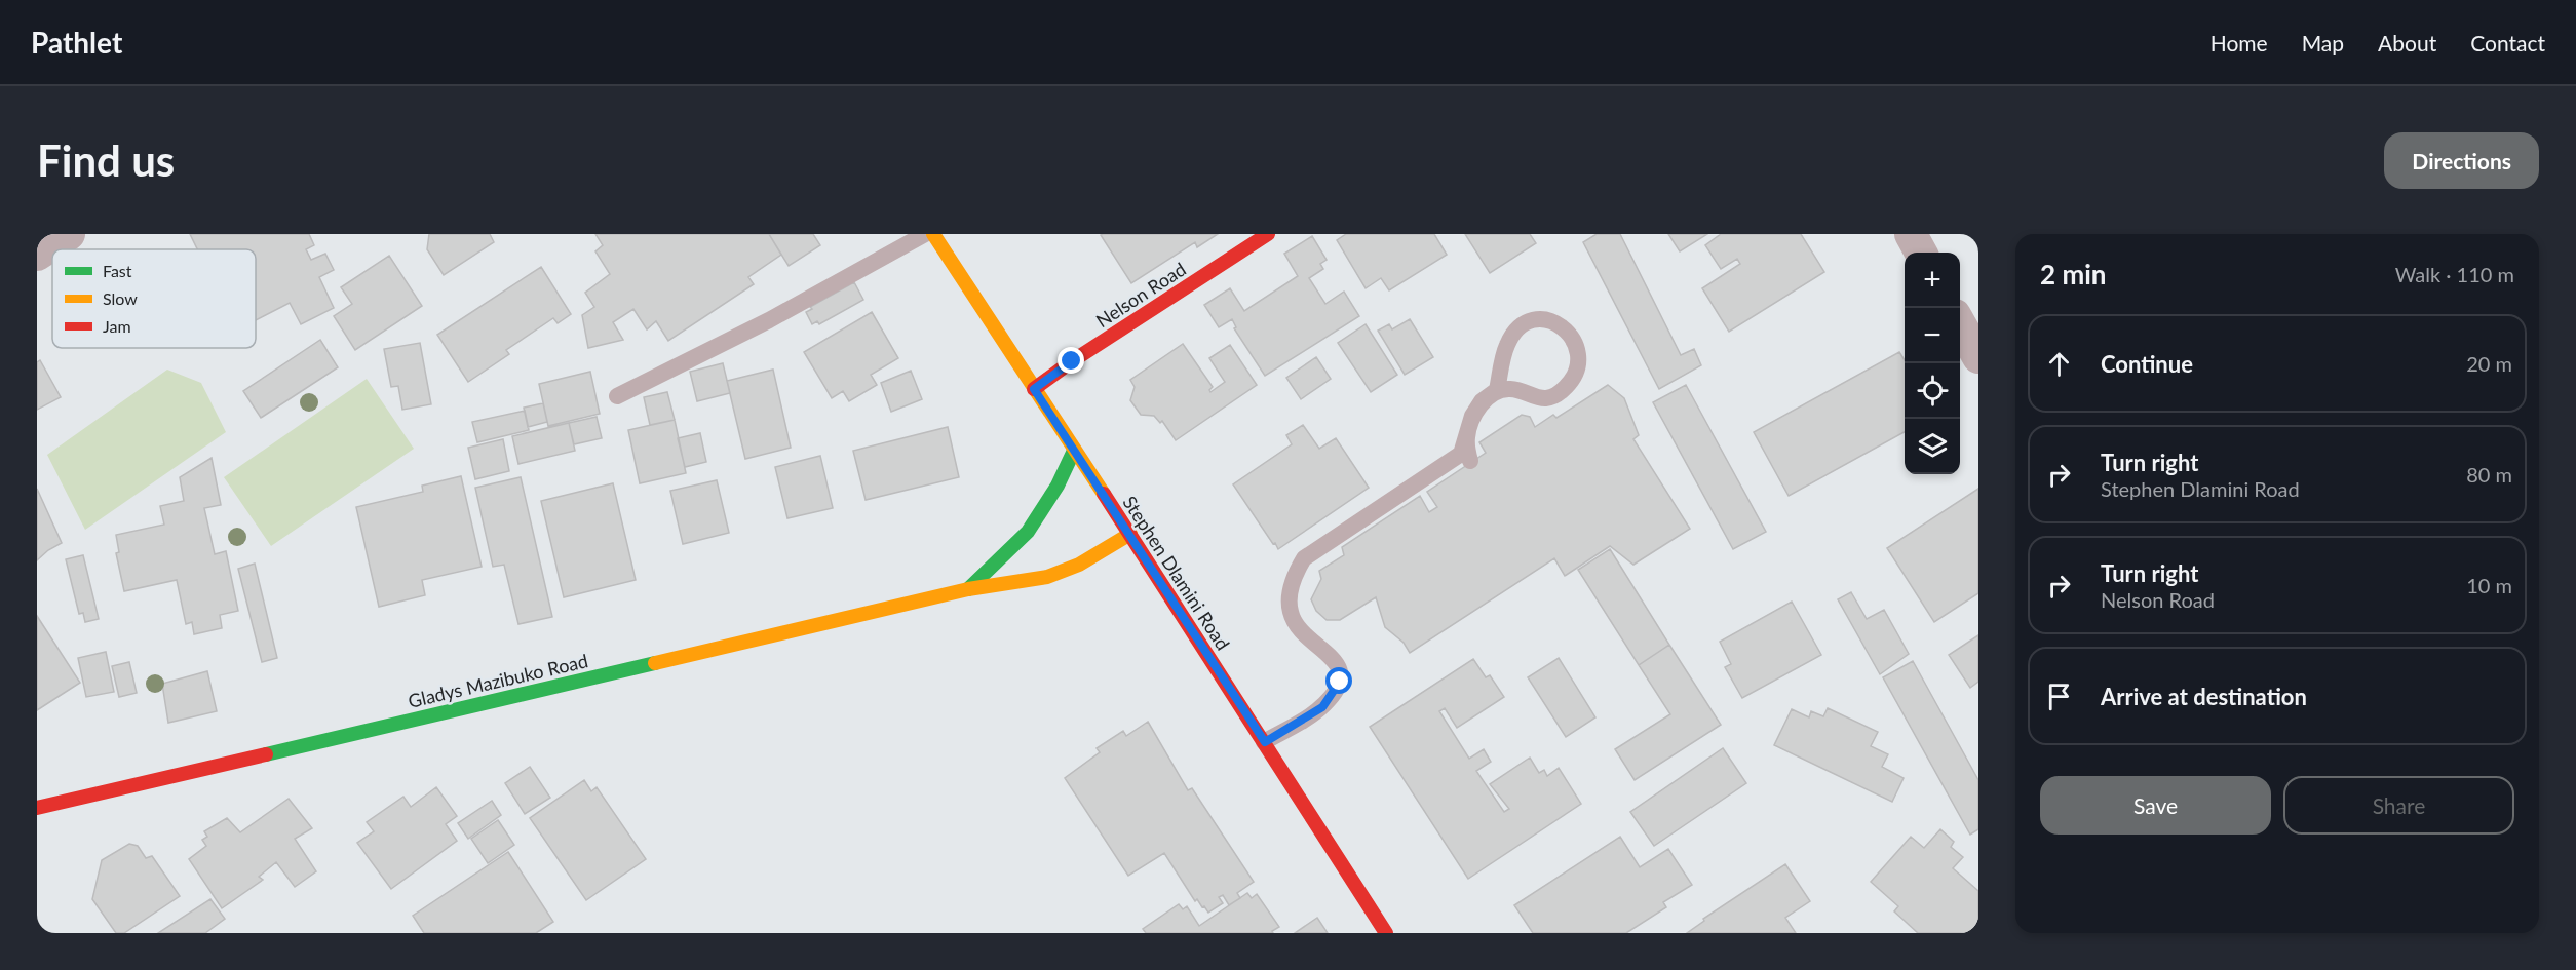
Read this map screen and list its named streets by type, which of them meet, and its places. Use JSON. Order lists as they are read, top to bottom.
{
  "streets": {
    "street": ["Nelson Road", "Stephen Dlamini Road", "Gladys Mazibuko Road"]
  },
  "crossings": [
    ["Nelson Road", "Stephen Dlamini Road"],
    ["Stephen Dlamini Road", "Gladys Mazibuko Road"]
  ],
  "legend": ["Fast", "Slow", "Jam"],
  "page": {
    "header": "Pathlet",
    "nav": [
      "Home",
      "Map",
      "About",
      "Contact"
    ],
    "buttons": [
      "Directions",
      ["Save", "Share"]
    ],
    "title": "Find us",
    "heading": ["2 min", "Walk · 110 m"],
    "map_buttons": ["+", "−"],
    "list": [
      ["Continue", "20 m"],
      ["Turn right", "Stephen Dlamini Road", "80 m"],
      ["Turn right", "Nelson Road", "10 m"],
      "Arrive at destination"
    ]
  }
}
